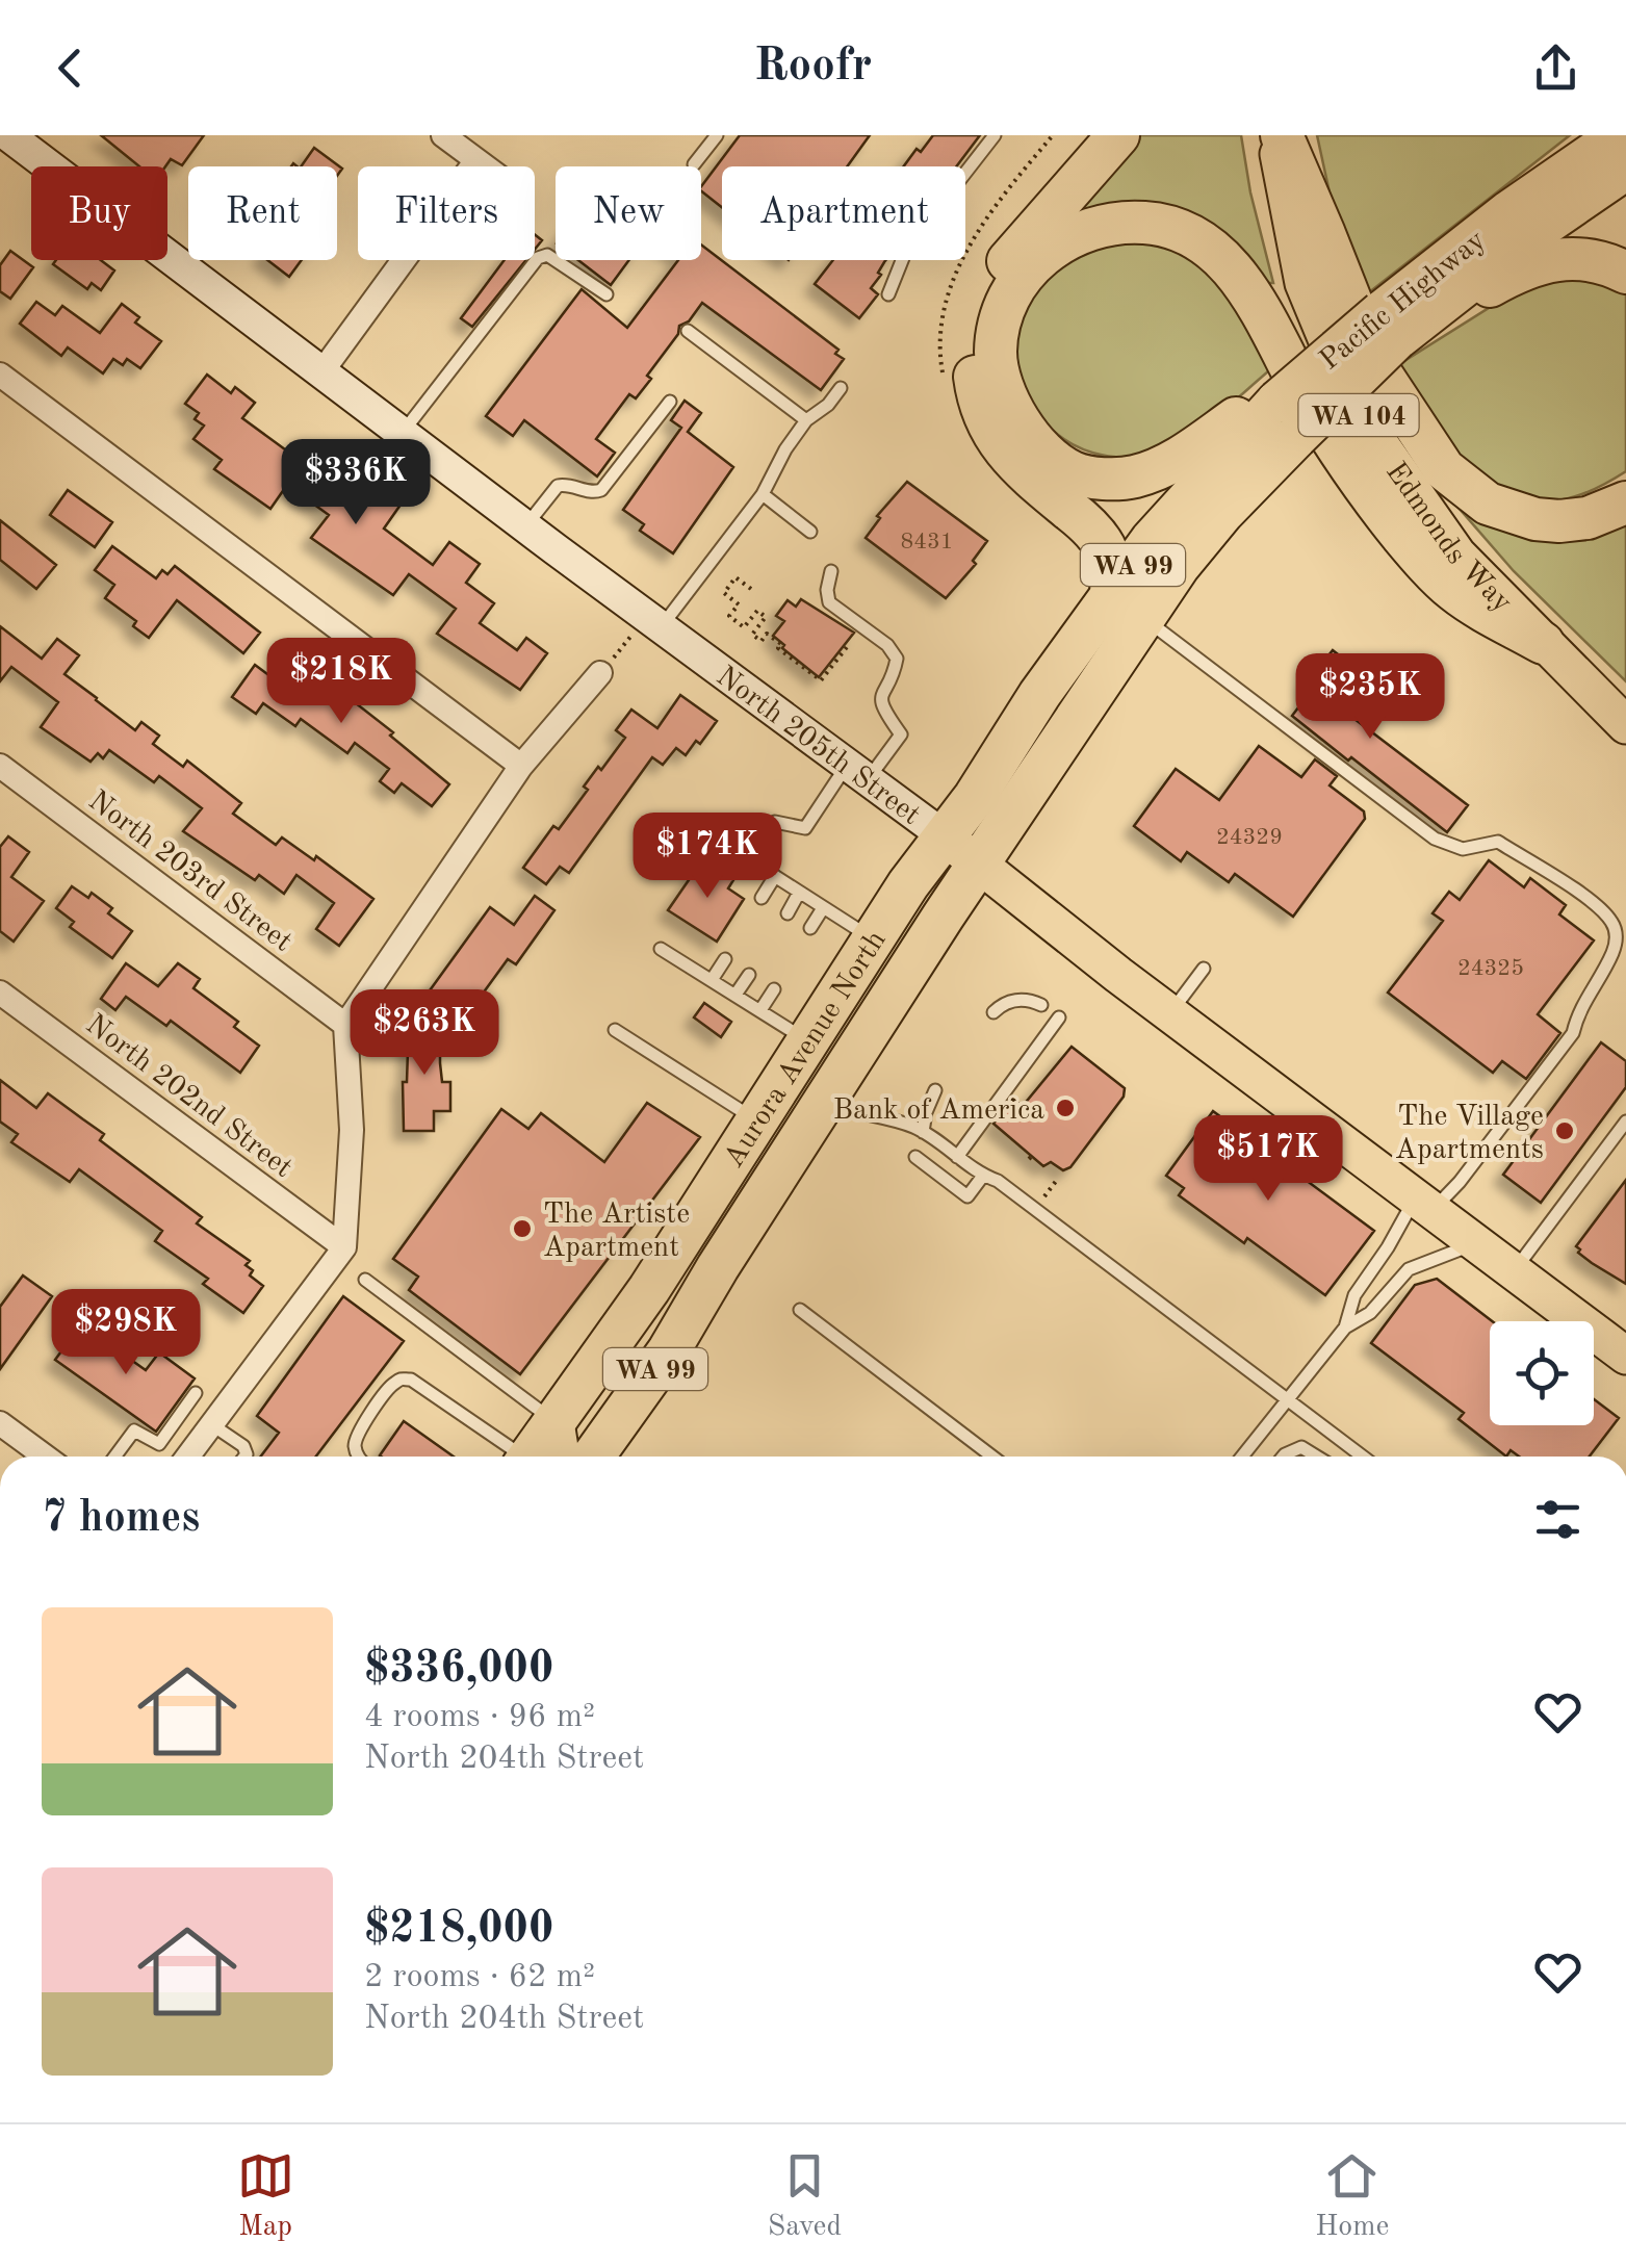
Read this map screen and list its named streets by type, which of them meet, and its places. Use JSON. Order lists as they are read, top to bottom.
{
  "streets": {
    "highway": ["Pacific Highway", "WA 99", "Aurora Avenue North"],
    "main road": ["WA 104", "Edmonds Way", "North 205th Street"],
    "street": ["North 203rd Street", "North 202nd Street"]
  },
  "crossings": [
    ["Pacific Highway", "North 205th Street"],
    ["Pacific Highway", "Aurora Avenue North"],
    ["North 205th Street", "Aurora Avenue North"]
  ],
  "places": ["Bank of America", "The Village Apartments", "The Artiste Apartment"],
  "house_numbers": ["8431", "24329", "24325"],
  "page": {
    "header": "Roofr",
    "chip": [
      "Buy",
      "Rent",
      "Filters",
      "New",
      "Apartment"
    ],
    "price": [
      "$336K",
      "$218K",
      "$235K",
      "$174K",
      "$263K",
      "$517K",
      "$298K"
    ],
    "heading": "7 homes",
    "list": [
      {
        "name": "$336,000",
        "note": "4 rooms · 96 m² · North 204th Street"
      },
      {
        "name": "$218,000",
        "note": "2 rooms · 62 m² · North 204th Street"
      }
    ],
    "tabs": ["Map", "Saved", "Home"]
  }
}
